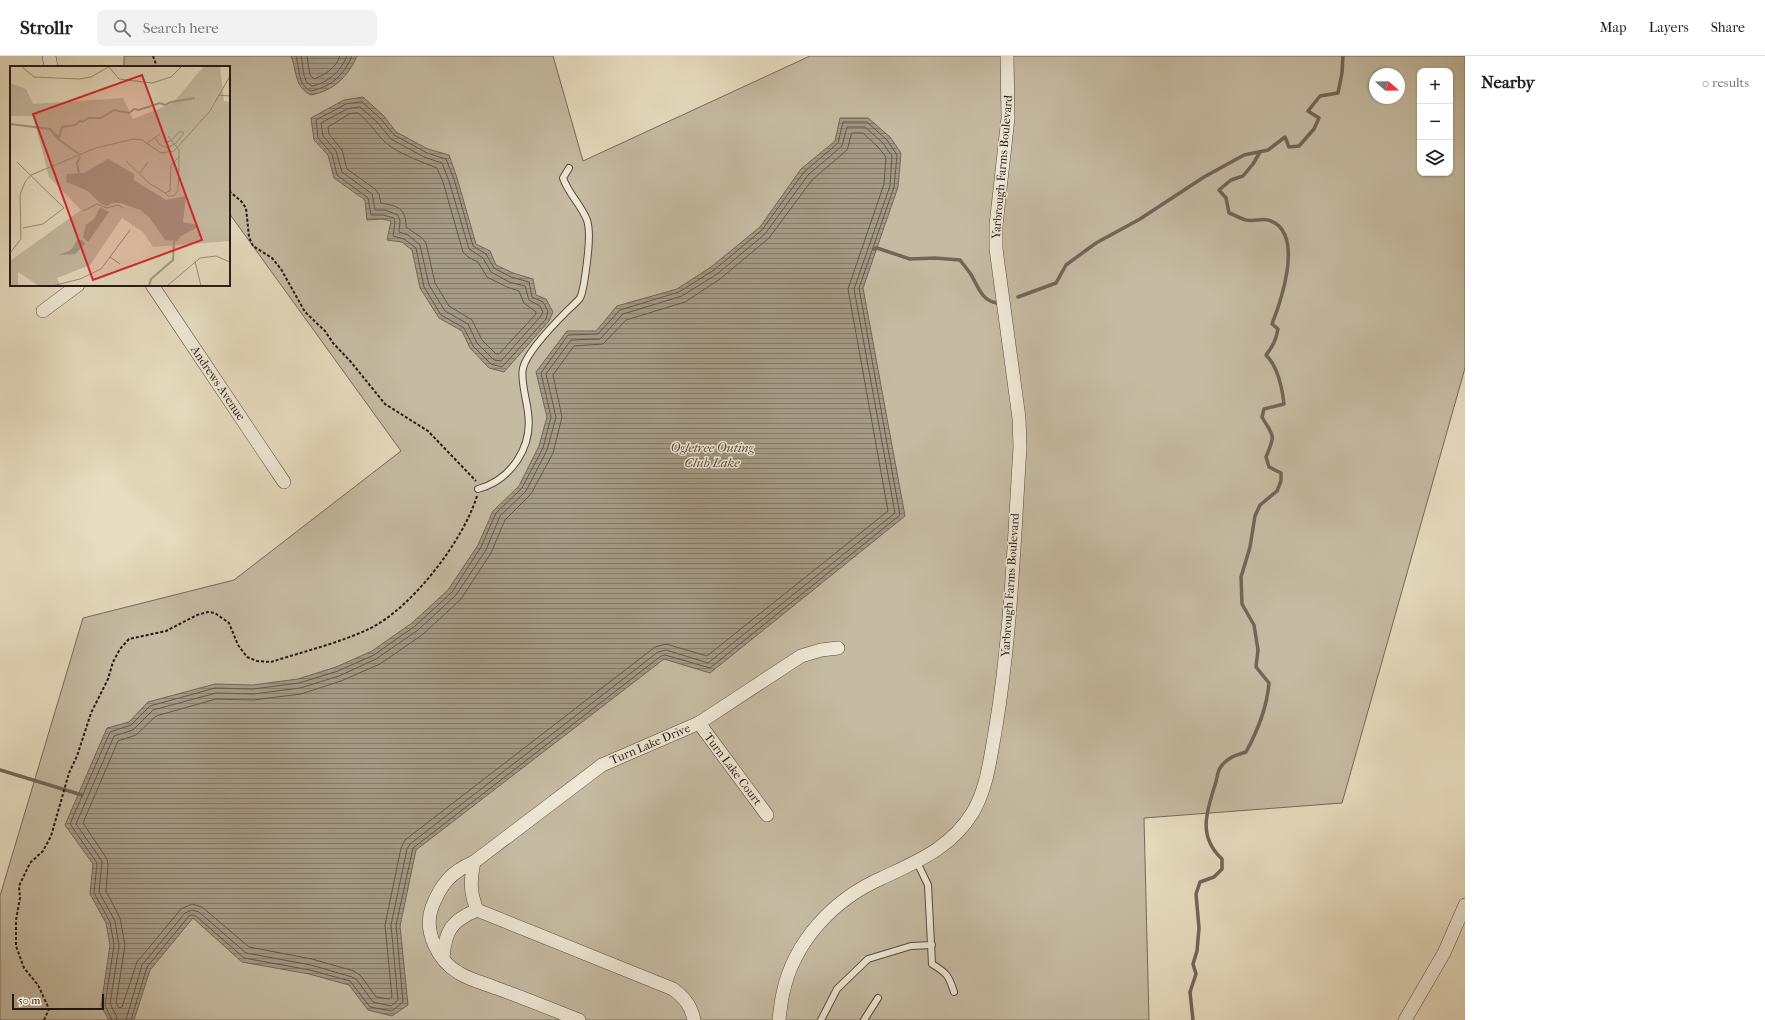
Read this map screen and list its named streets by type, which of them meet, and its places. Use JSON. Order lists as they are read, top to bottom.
{
  "streets": {
    "street": [
      "Yarbrough Farms Boulevard",
      "Andrews Avenue",
      "Turn Lake Drive",
      "Turn Lake Court"
    ]
  },
  "crossings": [
    ["Turn Lake Drive", "Turn Lake Court"]
  ],
  "water": ["Ogletree Outing Club Lake"],
  "scale_bar": "50 m",
  "north": "right",
  "page": {
    "header": "Strollr",
    "search": "Search here",
    "nav": ["Map", "Layers", "Share"],
    "heading": ["Nearby", "0 results"],
    "map_buttons": ["+", "−"],
    "scale": "50 m"
  }
}
